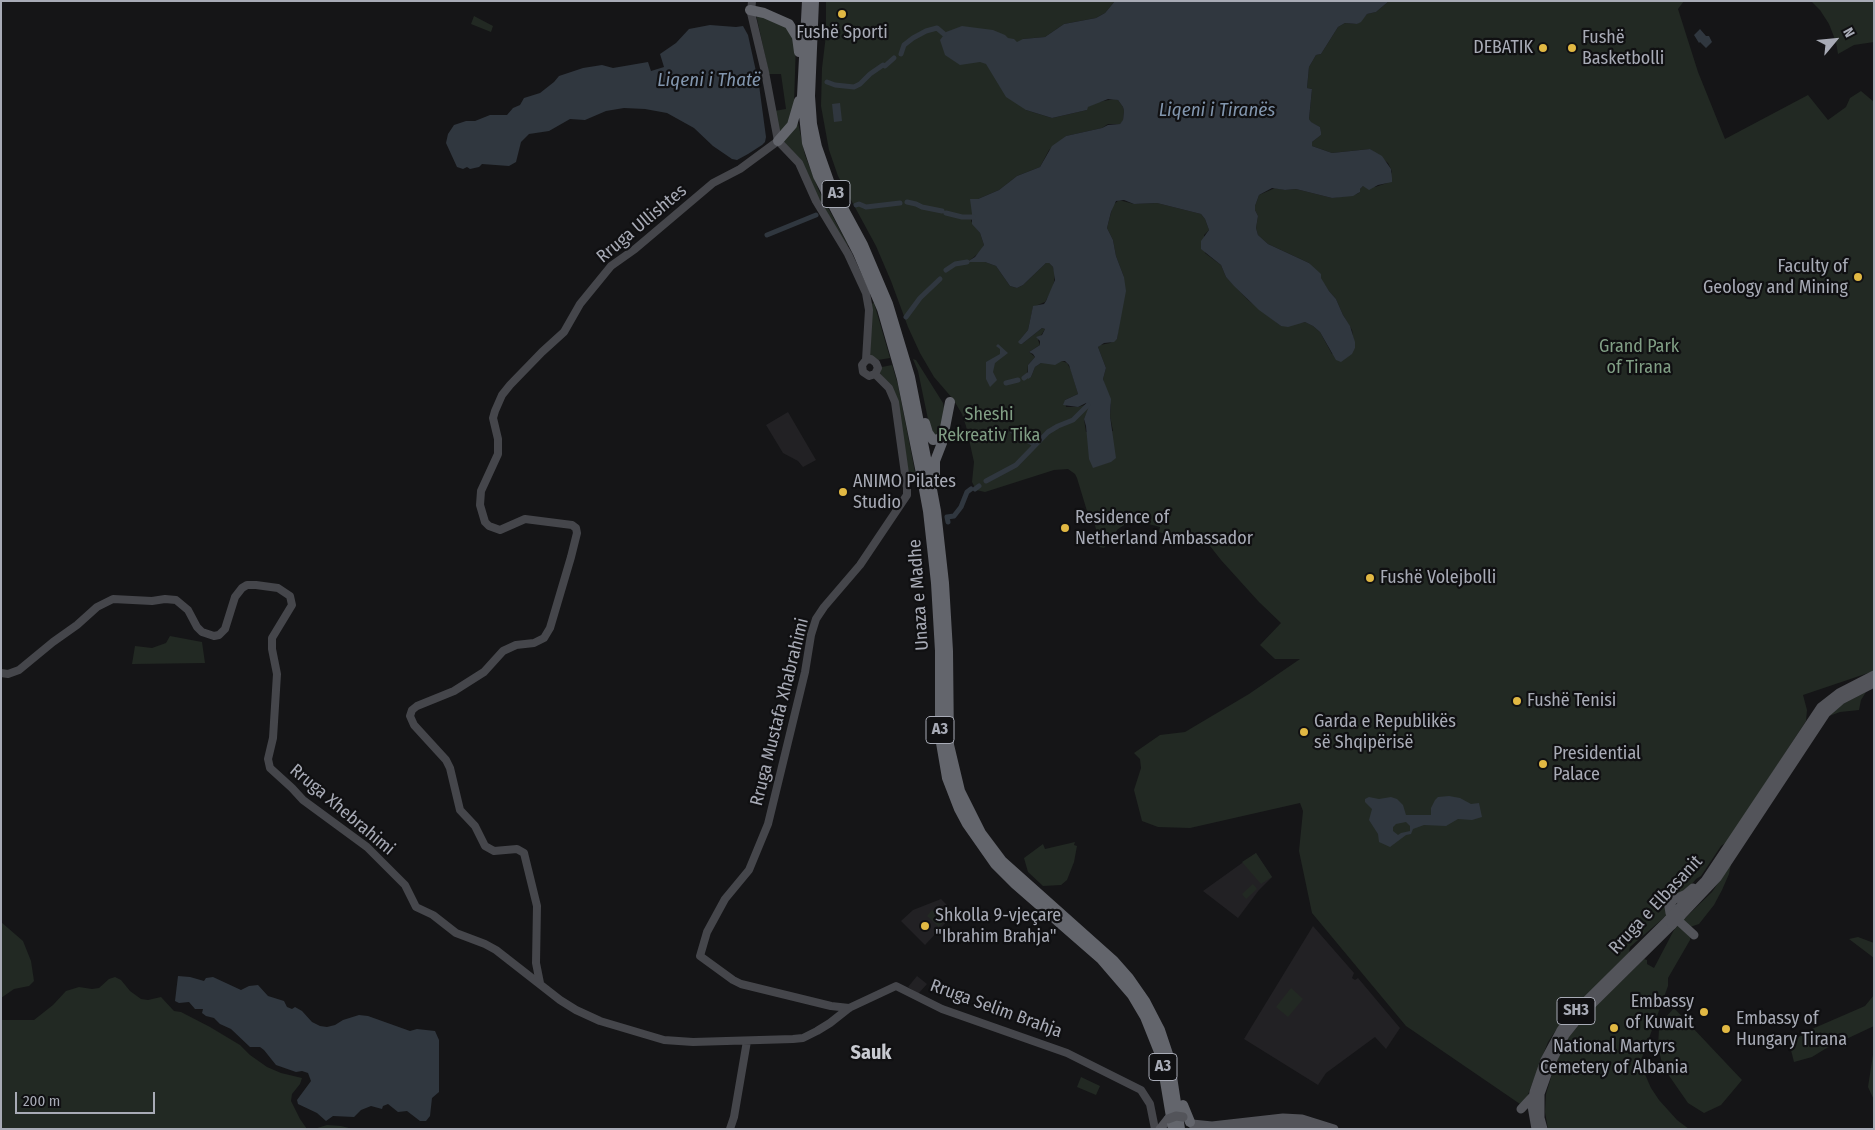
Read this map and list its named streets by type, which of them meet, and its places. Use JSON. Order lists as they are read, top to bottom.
{
  "streets": {
    "highway": ["A3", "Unaza e Madhe"],
    "main road": ["Rruga e Elbasanit", "SH3"],
    "street": [
      "Rruga Ullishtes",
      "Rruga Mustafa Xhabrahimi",
      "Rruga Xhebrahimi",
      "Rruga Selim Brahja"
    ]
  },
  "crossings": [
    ["Rruga Ullishtes", "Rruga Xhebrahimi"],
    ["Rruga Ullishtes", "Rruga Selim Brahja"],
    ["Unaza e Madhe", "Rruga Selim Brahja"],
    ["Rruga Mustafa Xhabrahimi", "Rruga Selim Brahja"],
    ["Rruga Xhebrahimi", "Rruga Selim Brahja"]
  ],
  "districts": ["Sauk"],
  "water": ["Liqeni i Thatë", "Liqeni i Tiranës"],
  "parks": ["Grand Park of Tirana", "Sheshi Rekreativ Tika"],
  "places": [
    "Fushë Sporti",
    "DEBATIK",
    "Fushë Basketbolli",
    "Faculty of Geology and Mining",
    "ANIMO Pilates Studio",
    "Residence of Netherland Ambassador",
    "Fushë Volejbolli",
    "Fushë Tenisi",
    "Garda e Republikës së Shqipërisë",
    "Presidential Palace",
    "Shkolla 9-vjeçare \"Ibrahim Brahja\"",
    "Embassy of Kuwait",
    "National Martyrs Cemetery of Albania",
    "Embassy of Hungary Tirana"
  ],
  "scale_bar": "200 m",
  "north": "top right"
}
